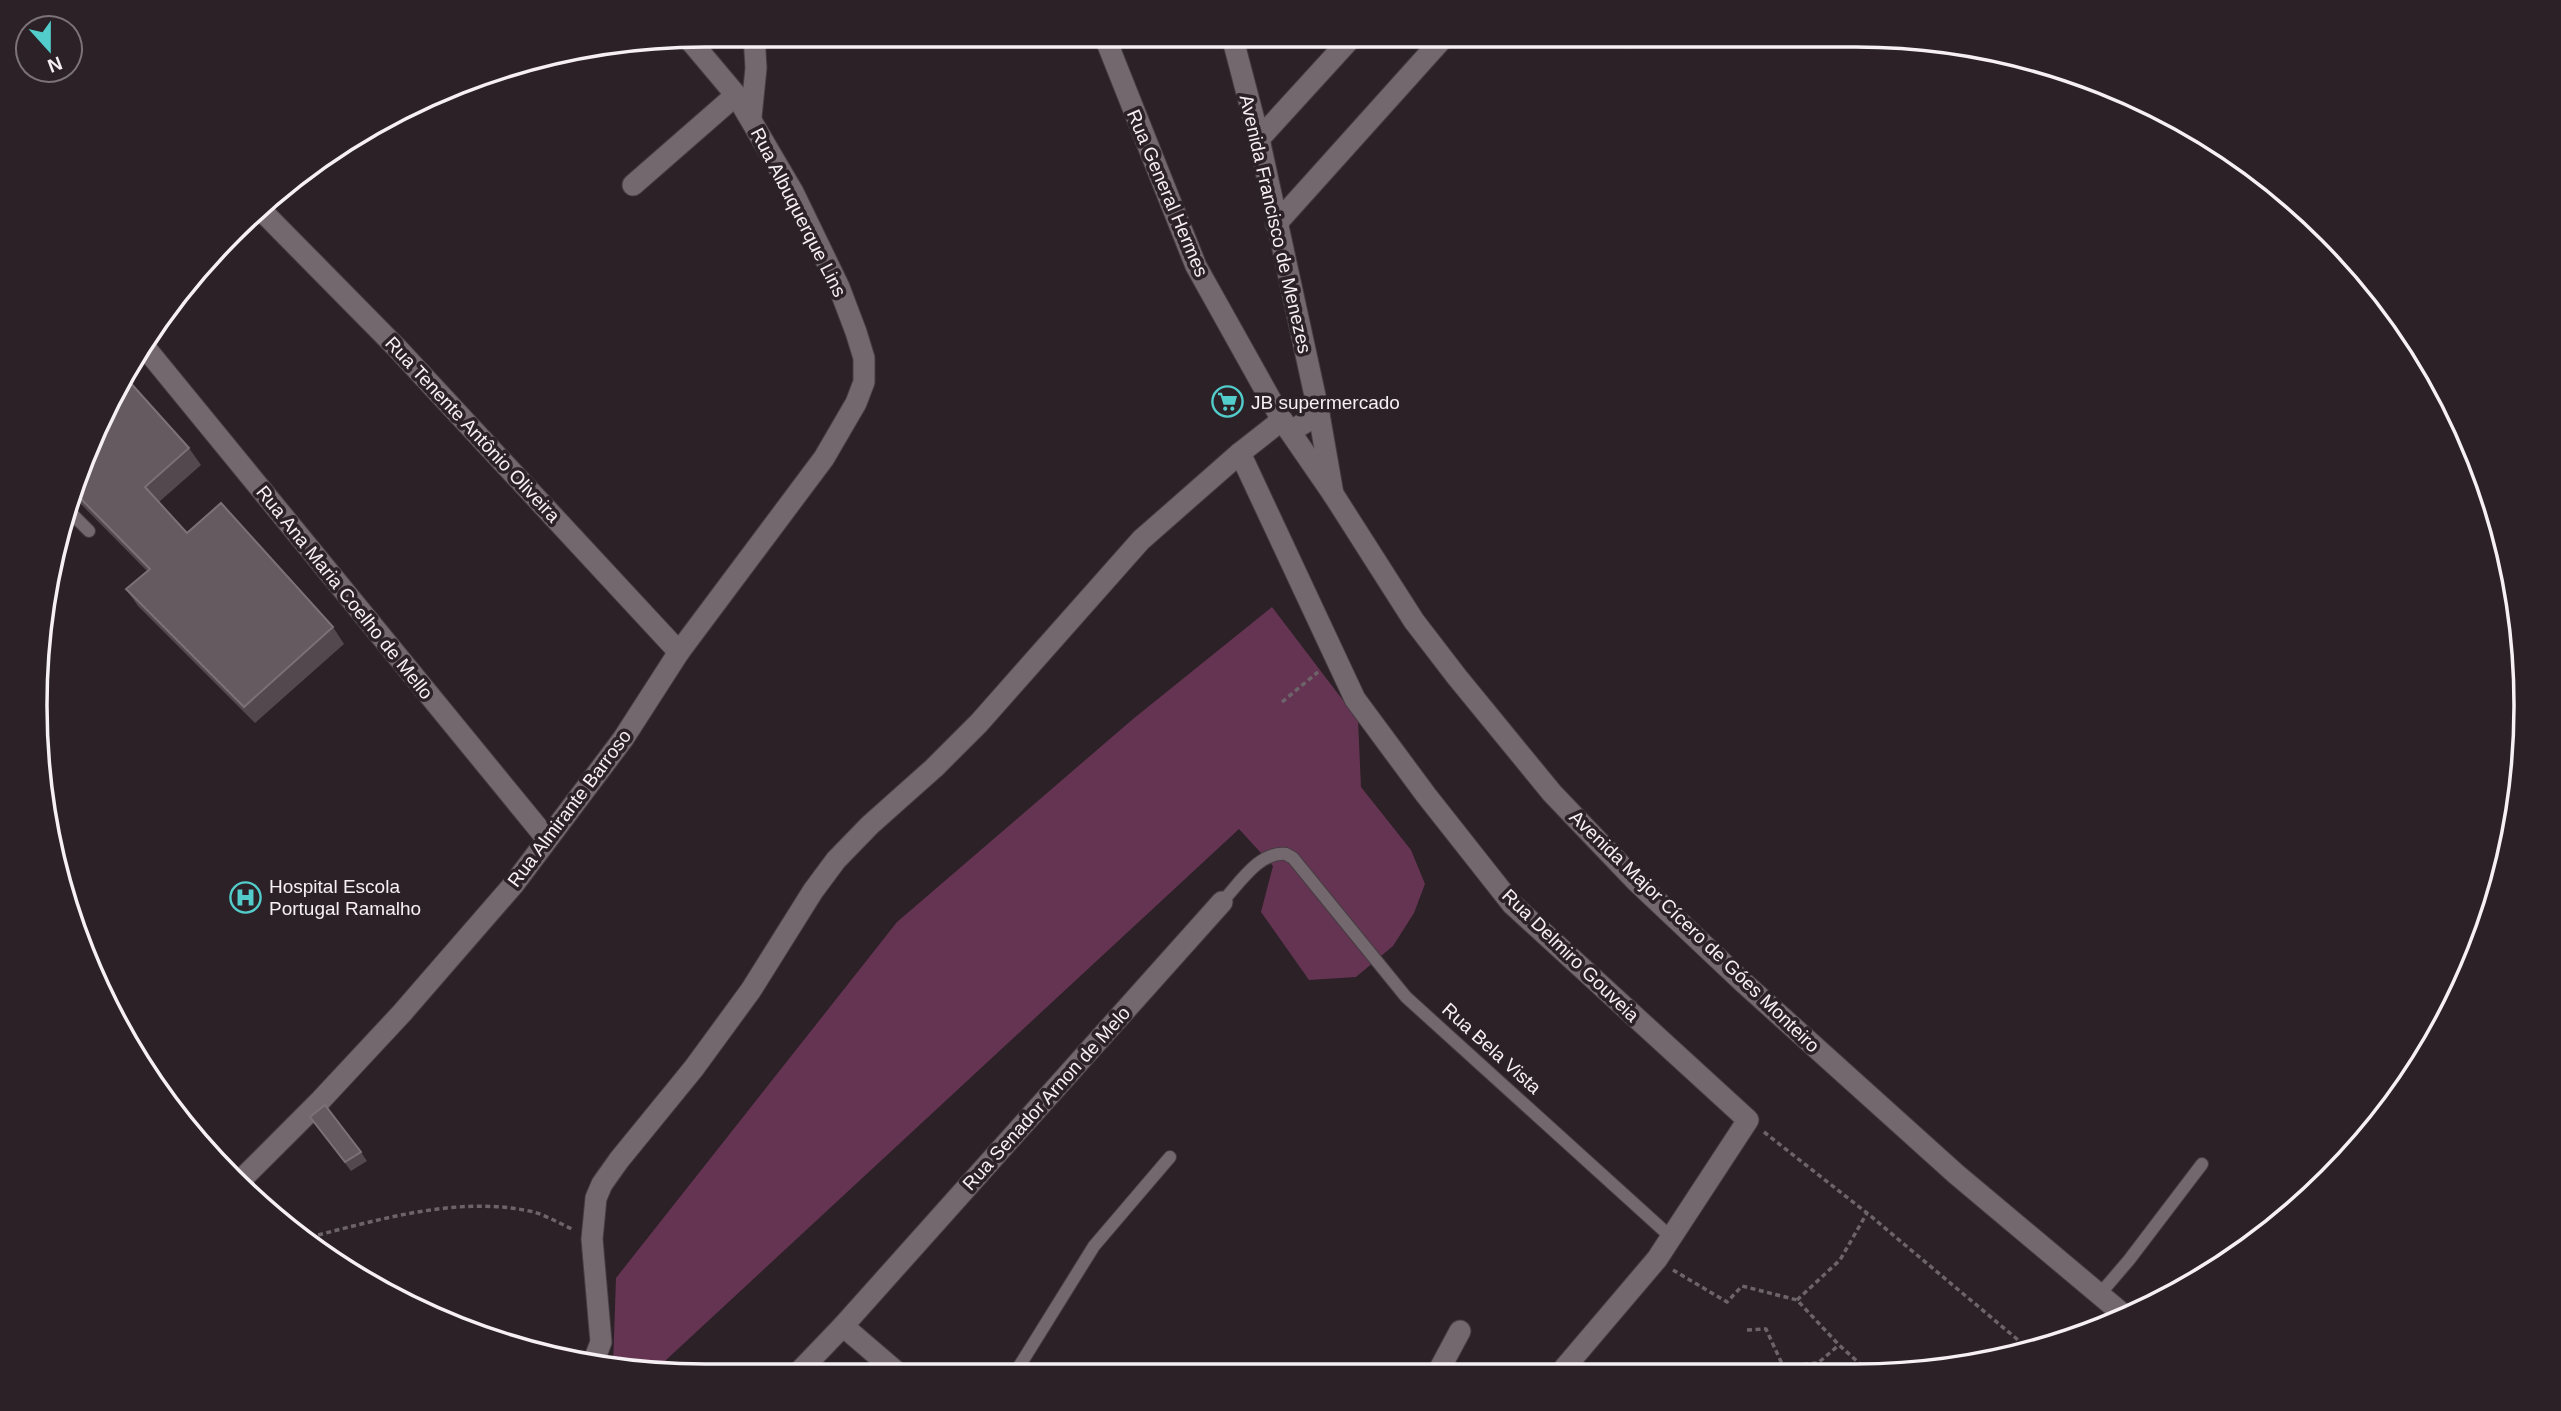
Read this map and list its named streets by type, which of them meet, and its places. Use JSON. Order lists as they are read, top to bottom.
{
  "streets": {
    "street": [
      "Rua General Hermes",
      "Rua Albuquerque Lins",
      "Avenida Francisco de Menezes",
      "Rua Tenente Antônio Oliveira",
      "Rua Ana Maria Coelho de Mello",
      "Rua Almirante Barroso",
      "Avenida Major Cícero de Góes Monteiro",
      "Rua Delmiro Gouveia",
      "Rua Senador Arnon de Melo"
    ],
    "lane": ["Rua Bela Vista"]
  },
  "crossings": [
    ["Rua General Hermes", "Avenida Major Cícero de Góes Monteiro"],
    ["Rua Albuquerque Lins", "Rua Almirante Barroso"],
    ["Avenida Francisco de Menezes", "Avenida Major Cícero de Góes Monteiro"],
    ["Rua Tenente Antônio Oliveira", "Rua Almirante Barroso"],
    ["Rua Ana Maria Coelho de Mello", "Rua Almirante Barroso"],
    ["Rua Bela Vista", "Rua Senador Arnon de Melo"]
  ],
  "places": {
    "supermarket": ["JB supermercado"],
    "hospital": ["Hospital Escola Portugal Ramalho"]
  },
  "north": "bottom"
}
